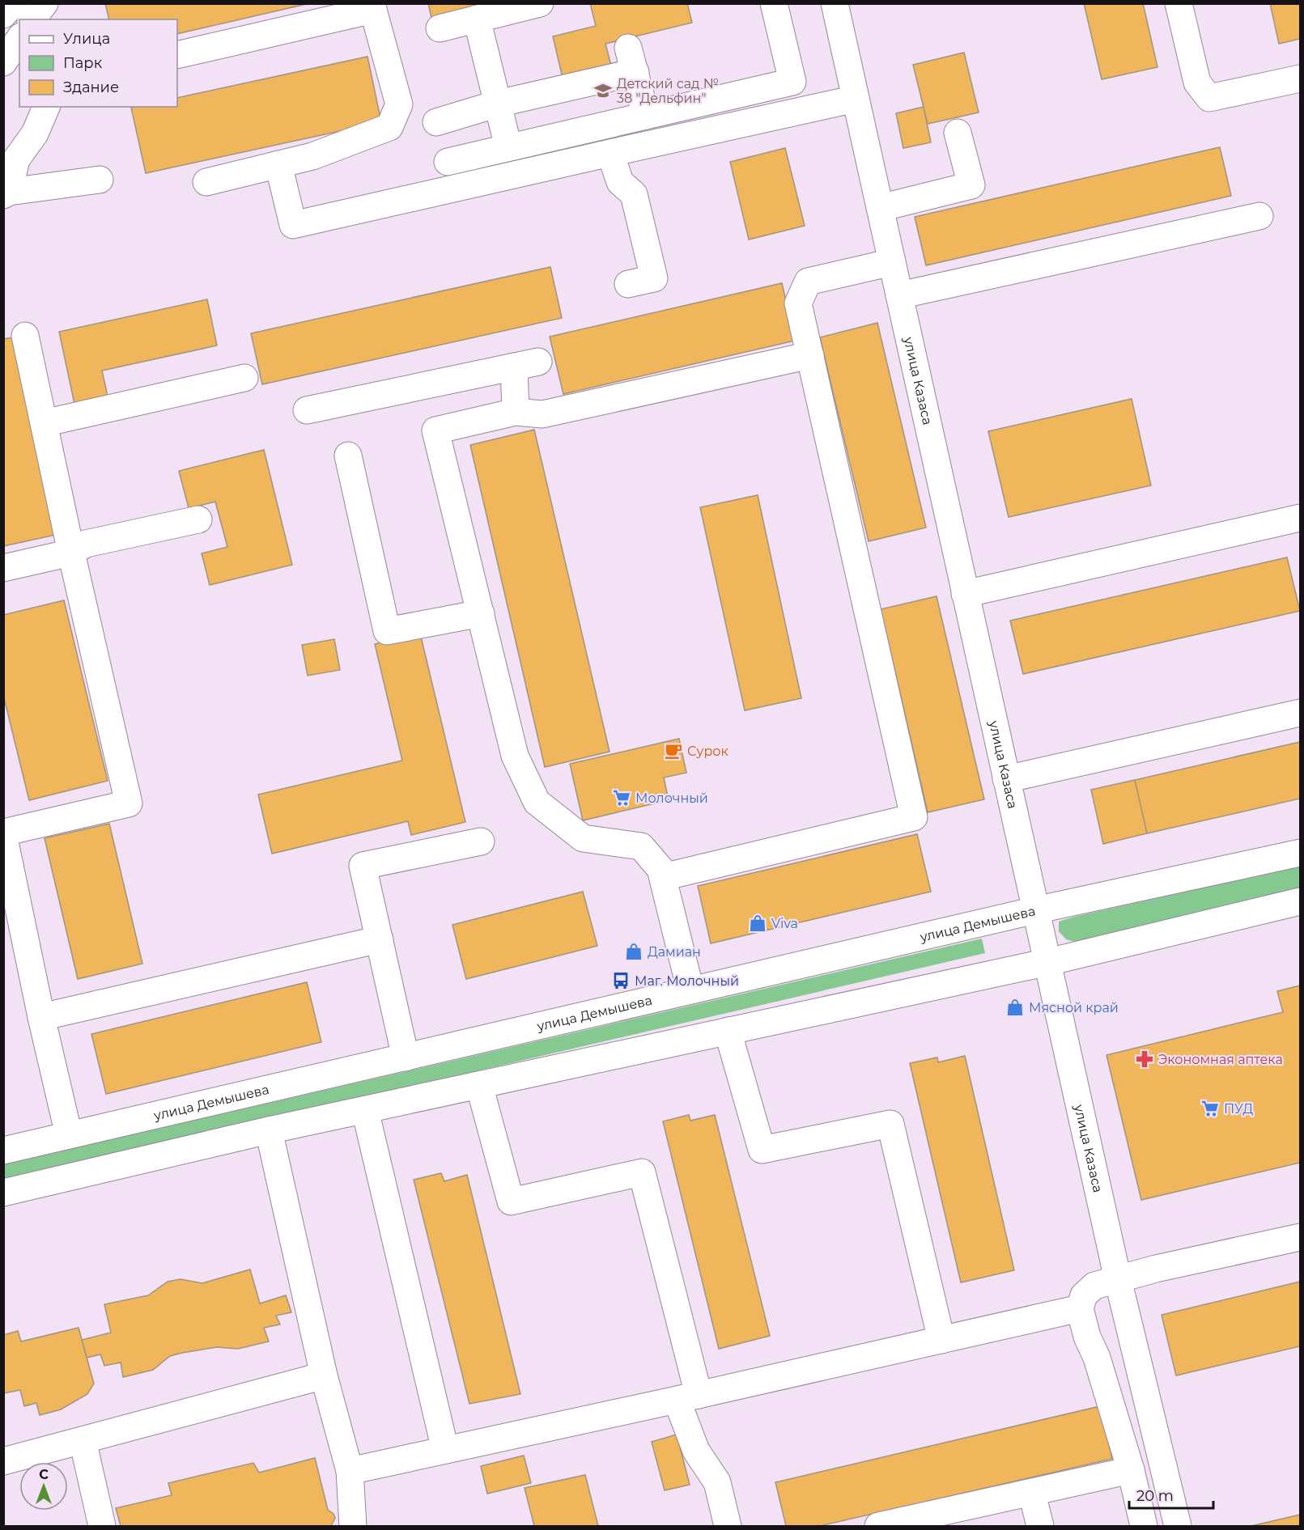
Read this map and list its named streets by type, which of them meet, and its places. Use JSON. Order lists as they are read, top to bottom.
{
  "streets": {
    "street": ["улица Казаса", "улица Демышева"]
  },
  "crossings": [
    ["улица Казаса", "улица Демышева"]
  ],
  "places": {
    "school or university": ["Детский сад № 38 \"Дельфин\""],
    "cafe": ["Сурок"],
    "supermarket": ["Молочный", "ПУД"],
    "shop": ["Viva", "Дамиан", "Мясной край"],
    "bus stop": ["Маг. Молочный"],
    "pharmacy": ["Экономная аптека"]
  },
  "legend": ["Улица", "Парк", "Здание"],
  "scale_bar": "20 m",
  "north": "top"
}
